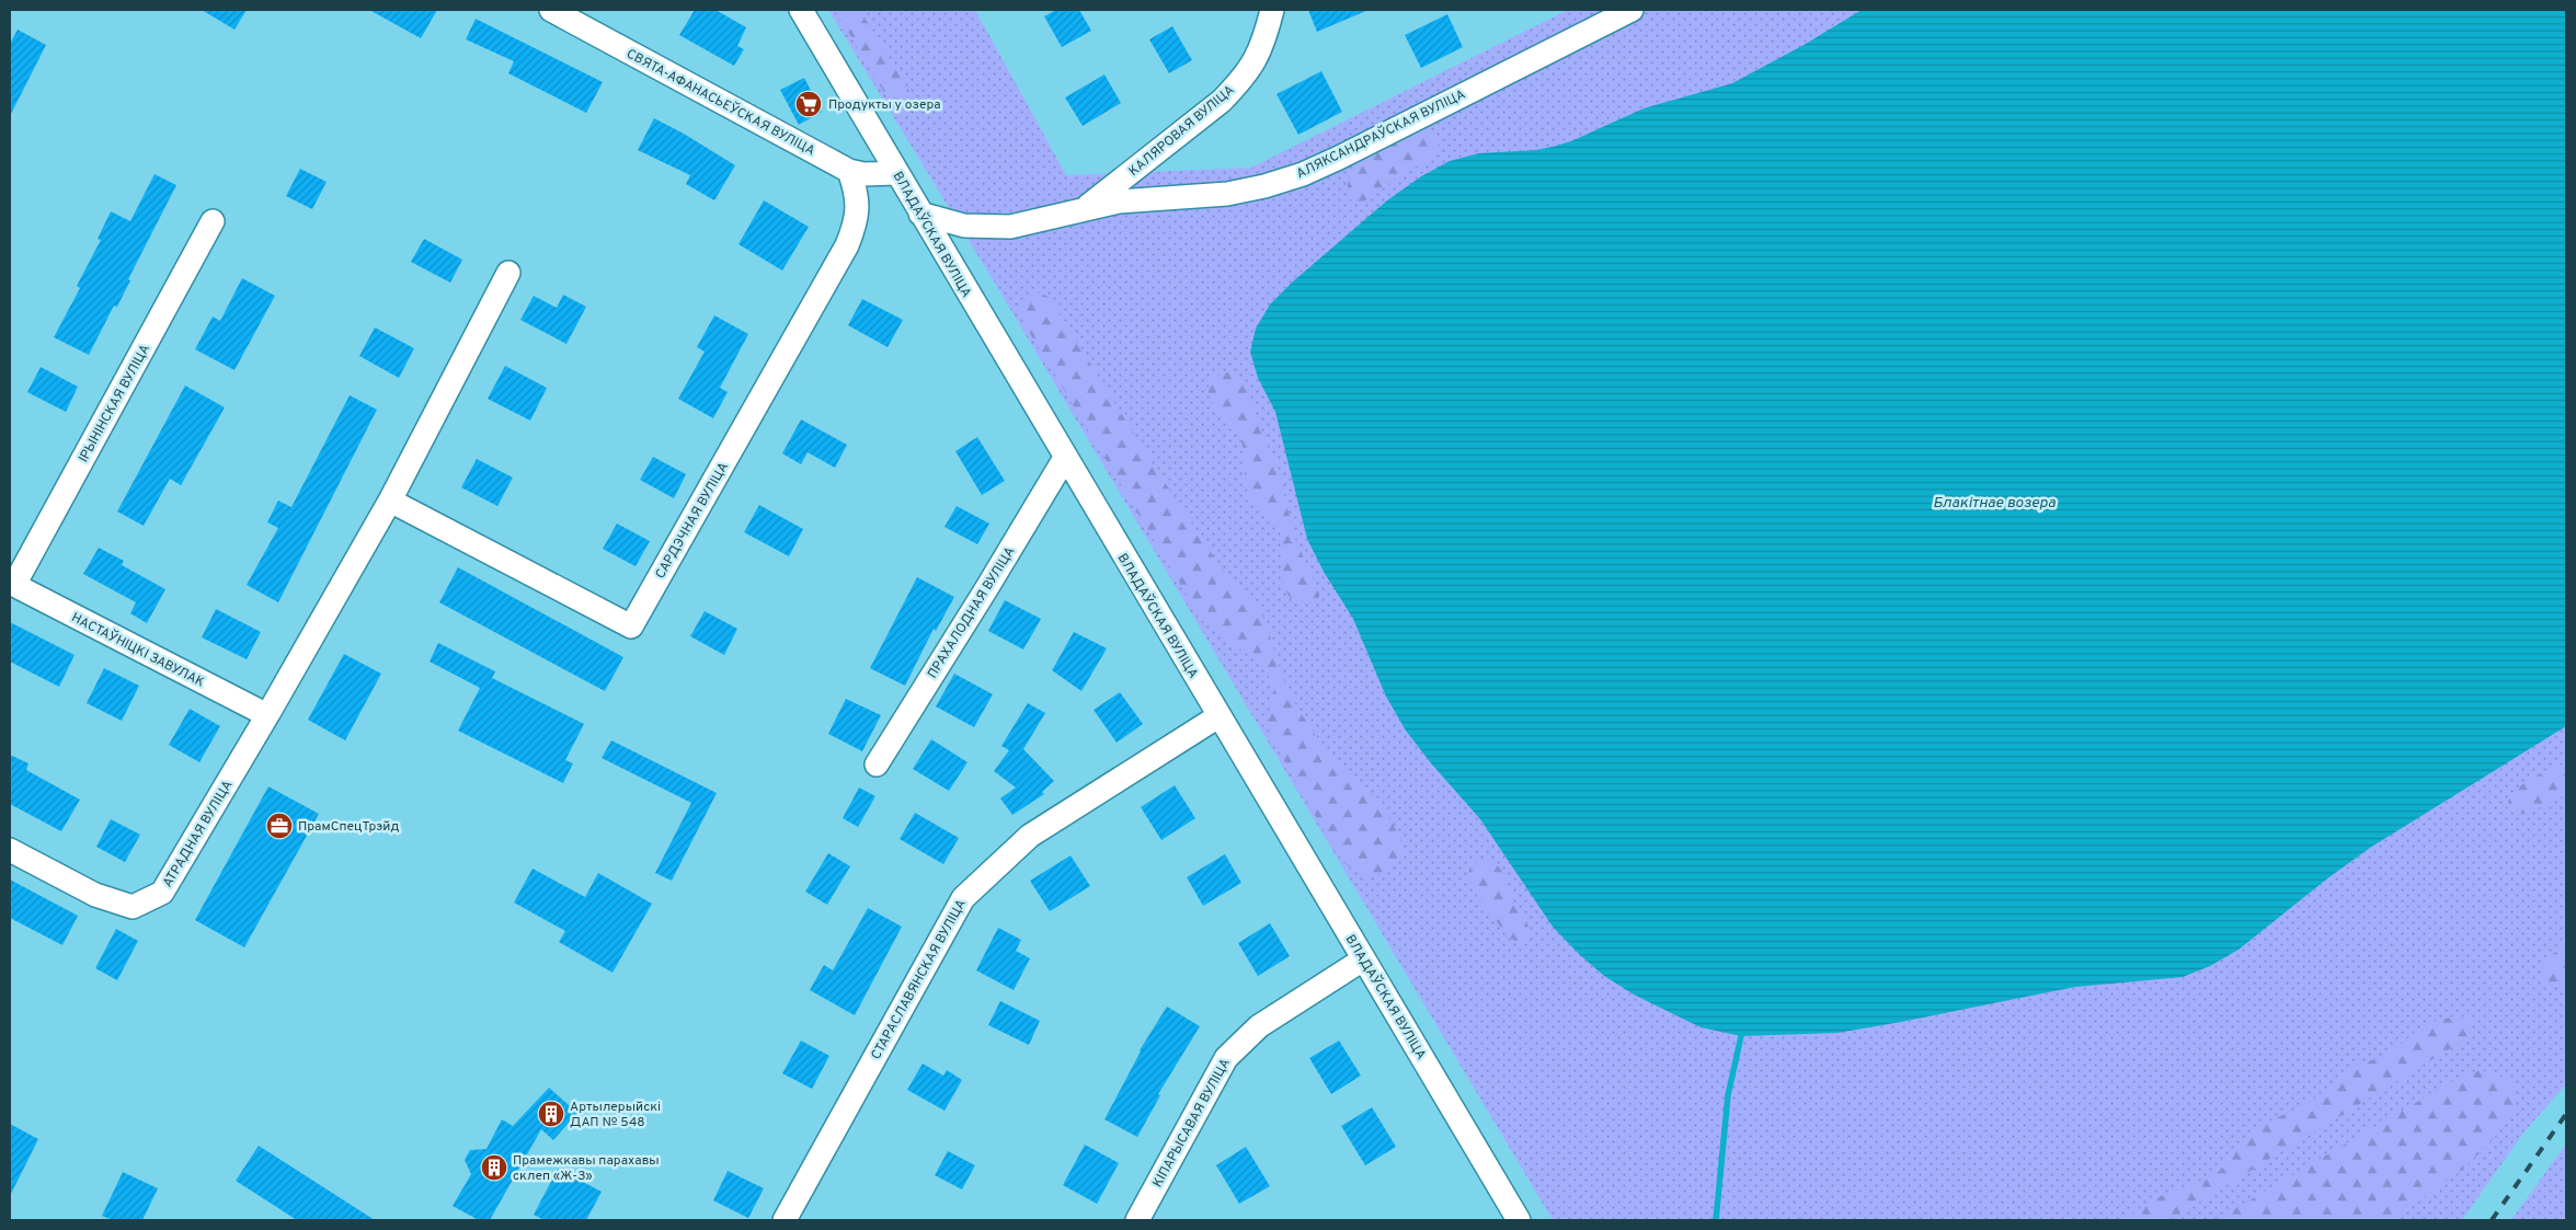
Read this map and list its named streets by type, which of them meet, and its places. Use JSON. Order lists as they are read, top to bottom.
{
  "streets": {
    "street": [
      "СВЯТА-АФАНАСЬЕЎСКАЯ ВУЛІЦА",
      "КАЛЯРОВАЯ ВУЛІЦА",
      "АЛЯКСАНДРАЎСКАЯ ВУЛІЦА",
      "ВЛАДАЎСКАЯ ВУЛІЦА",
      "ІРЫНІНСКАЯ ВУЛІЦА",
      "САРДЭЧНАЯ ВУЛІЦА",
      "ПРАХАЛОДНАЯ ВУЛІЦА",
      "НАСТАЎНІЦКІ ЗАВУЛАК",
      "АТРАДНАЯ ВУЛІЦА",
      "СТАРАСЛАВЯНСКАЯ ВУЛІЦА",
      "КІПАРЫСАВАЯ ВУЛІЦА"
    ]
  },
  "crossings": [
    ["СВЯТА-АФАНАСЬЕЎСКАЯ ВУЛІЦА", "ВЛАДАЎСКАЯ ВУЛІЦА"],
    ["СВЯТА-АФАНАСЬЕЎСКАЯ ВУЛІЦА", "САРДЭЧНАЯ ВУЛІЦА"],
    ["КАЛЯРОВАЯ ВУЛІЦА", "АЛЯКСАНДРАЎСКАЯ ВУЛІЦА"],
    ["АЛЯКСАНДРАЎСКАЯ ВУЛІЦА", "ВЛАДАЎСКАЯ ВУЛІЦА"],
    ["ВЛАДАЎСКАЯ ВУЛІЦА", "ПРАХАЛОДНАЯ ВУЛІЦА"],
    ["ВЛАДАЎСКАЯ ВУЛІЦА", "СТАРАСЛАВЯНСКАЯ ВУЛІЦА"],
    ["ВЛАДАЎСКАЯ ВУЛІЦА", "КІПАРЫСАВАЯ ВУЛІЦА"],
    ["ІРЫНІНСКАЯ ВУЛІЦА", "НАСТАЎНІЦКІ ЗАВУЛАК"],
    ["НАСТАЎНІЦКІ ЗАВУЛАК", "АТРАДНАЯ ВУЛІЦА"]
  ],
  "water": ["Блакітнае возера"],
  "places": {
    "supermarket": ["Продукты у озера"],
    "office": ["ПрамСпецТрэйд"],
    "building": ["Артылерыйскі ДАП № 548", "Прамежкавы парахавы склеп «Ж-З»"]
  }
}
